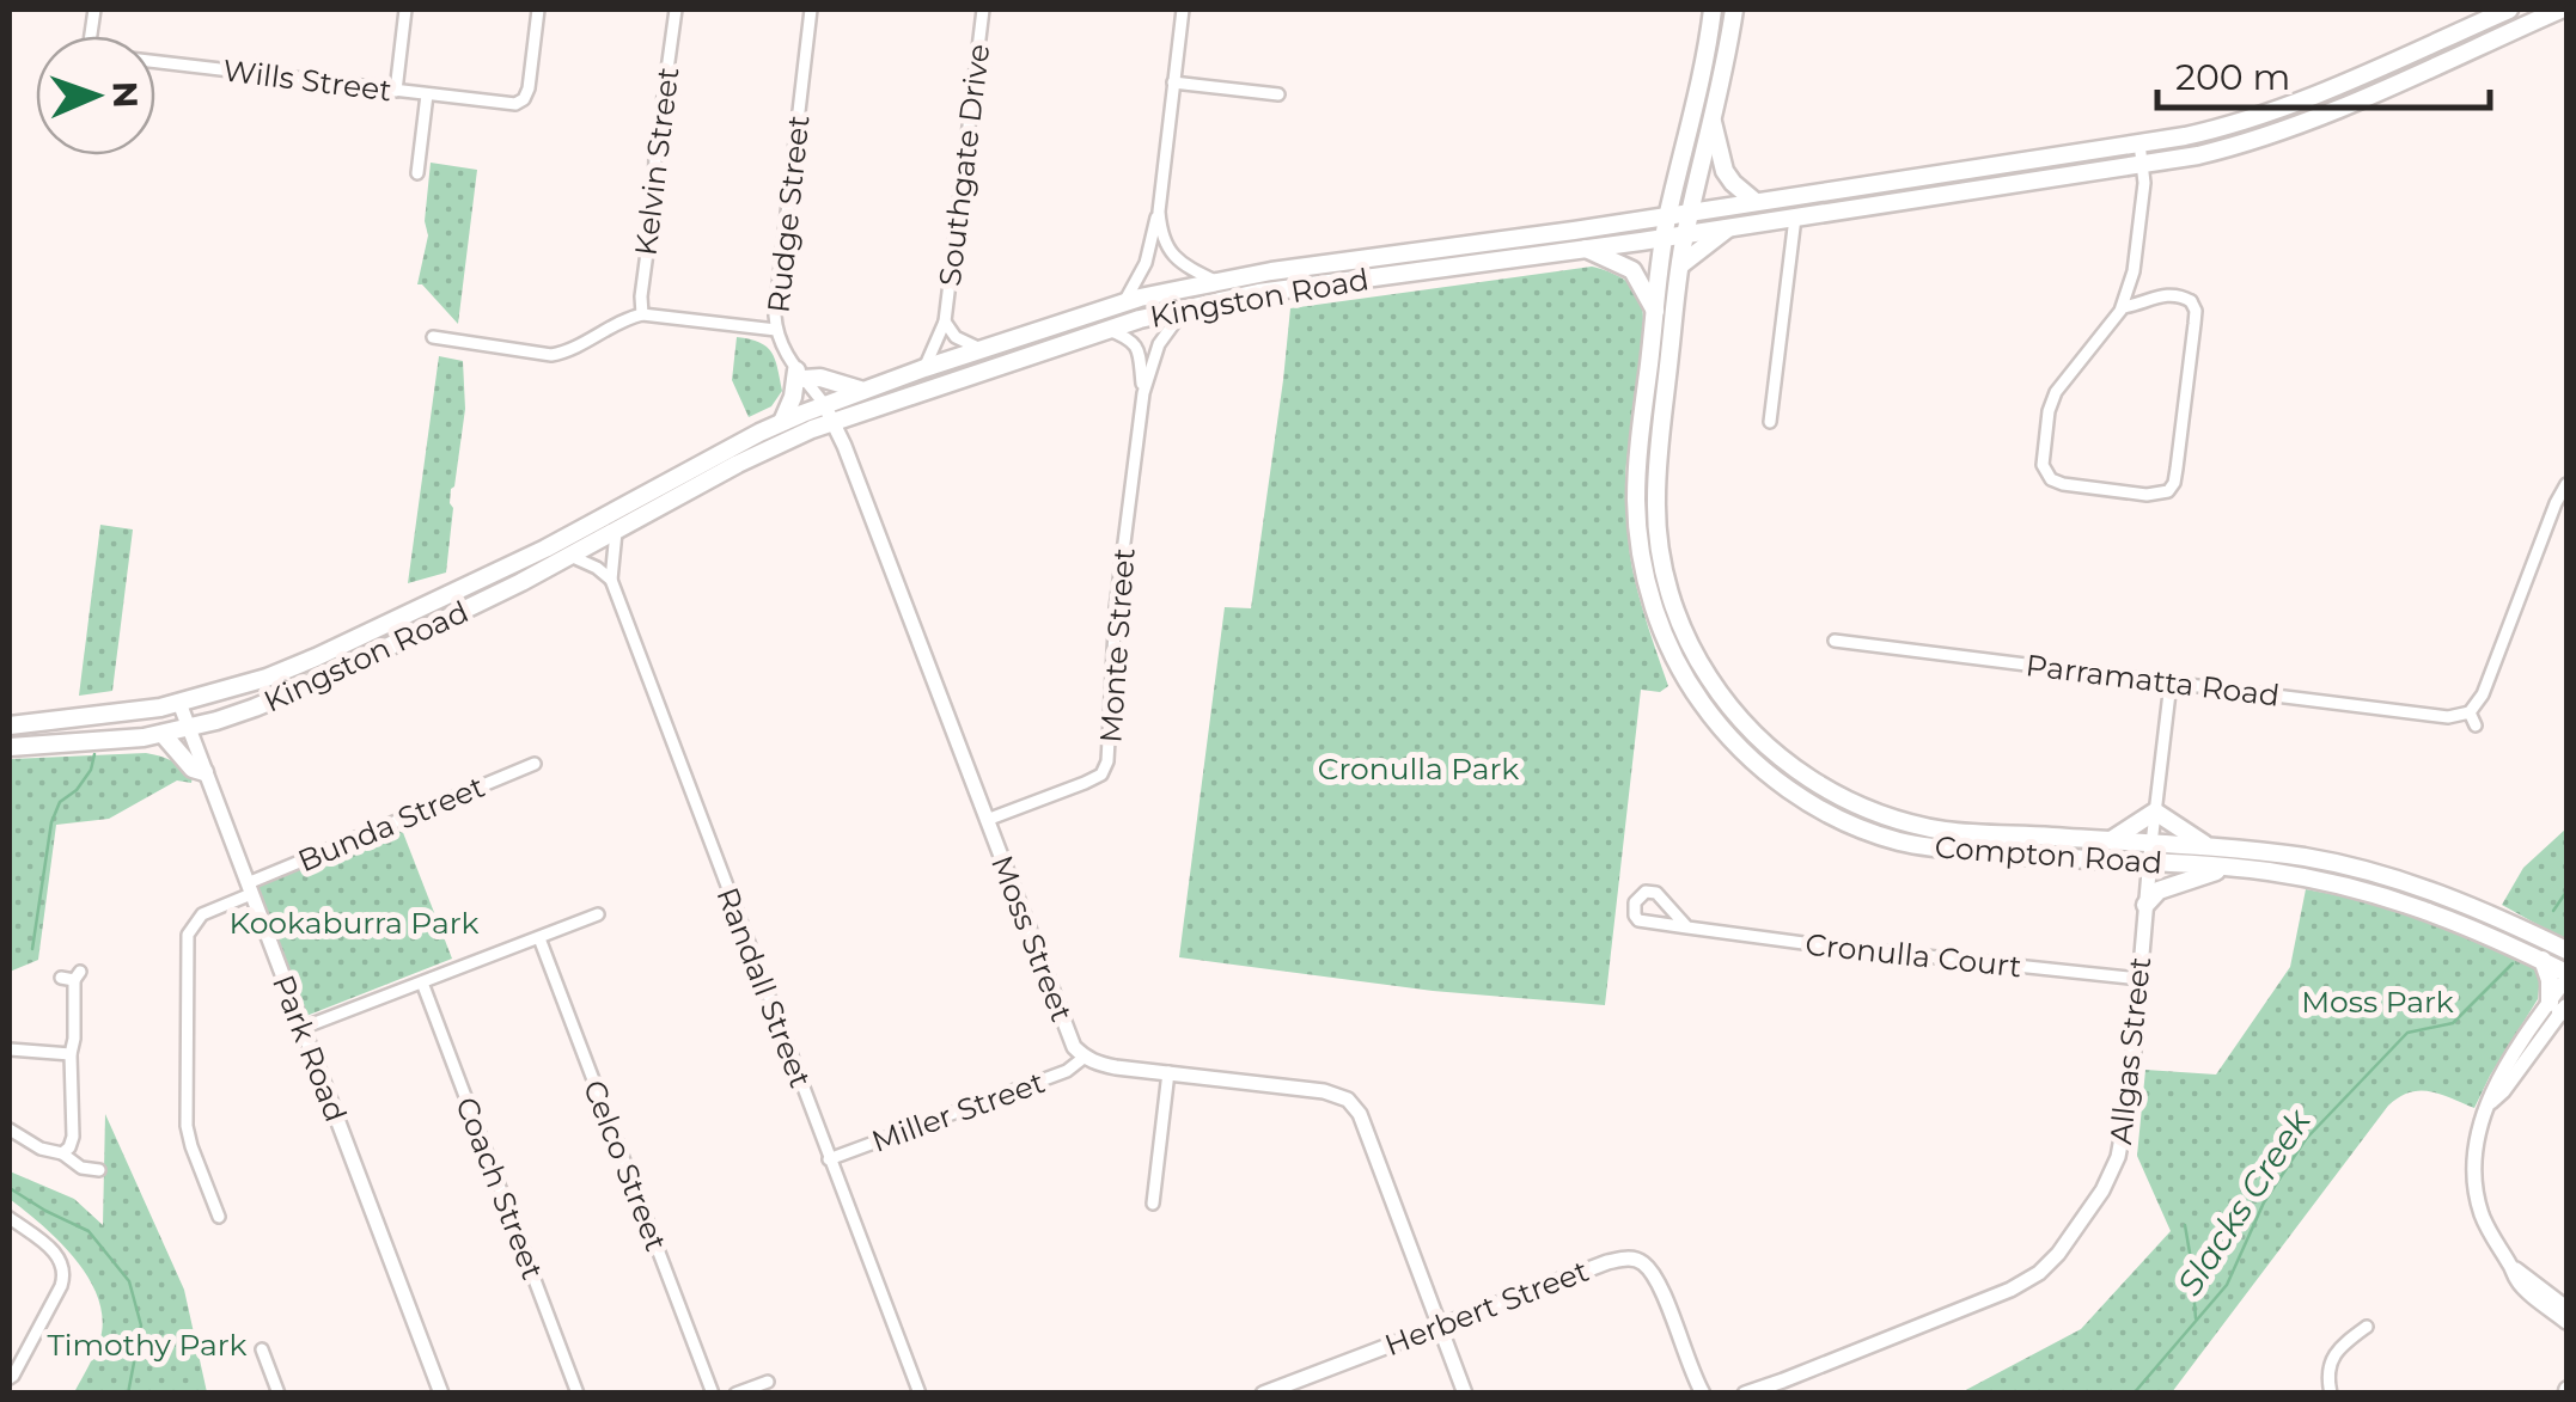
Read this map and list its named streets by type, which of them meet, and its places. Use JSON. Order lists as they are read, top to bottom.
{
  "streets": {
    "main road": ["Kingston Road", "Compton Road"],
    "street": [
      "Wills Street",
      "Kelvin Street",
      "Southgate Drive",
      "Rudge Street",
      "Monte Street",
      "Parramatta Road",
      "Bunda Street",
      "Moss Street",
      "Cronulla Court",
      "Randall Street",
      "Park Road",
      "Allgas Street",
      "Miller Street",
      "Celco Street",
      "Coach Street",
      "Herbert Street"
    ]
  },
  "crossings": [
    ["Southgate Drive", "Kingston Road"],
    ["Rudge Street", "Kingston Road"],
    ["Rudge Street", "Moss Street"],
    ["Kingston Road", "Monte Street"],
    ["Kingston Road", "Compton Road"],
    ["Kingston Road", "Moss Street"],
    ["Kingston Road", "Randall Street"],
    ["Kingston Road", "Park Road"],
    ["Monte Street", "Moss Street"],
    ["Bunda Street", "Park Road"],
    ["Compton Road", "Allgas Street"],
    ["Moss Street", "Miller Street"],
    ["Moss Street", "Herbert Street"],
    ["Cronulla Court", "Allgas Street"],
    ["Randall Street", "Miller Street"]
  ],
  "water": ["Slacks Creek"],
  "parks": [
    "Cronulla Park",
    "Kookaburra Park",
    "Moss Park",
    "Timothy Park"
  ],
  "scale_bar": "200 m",
  "north": "right"
}
